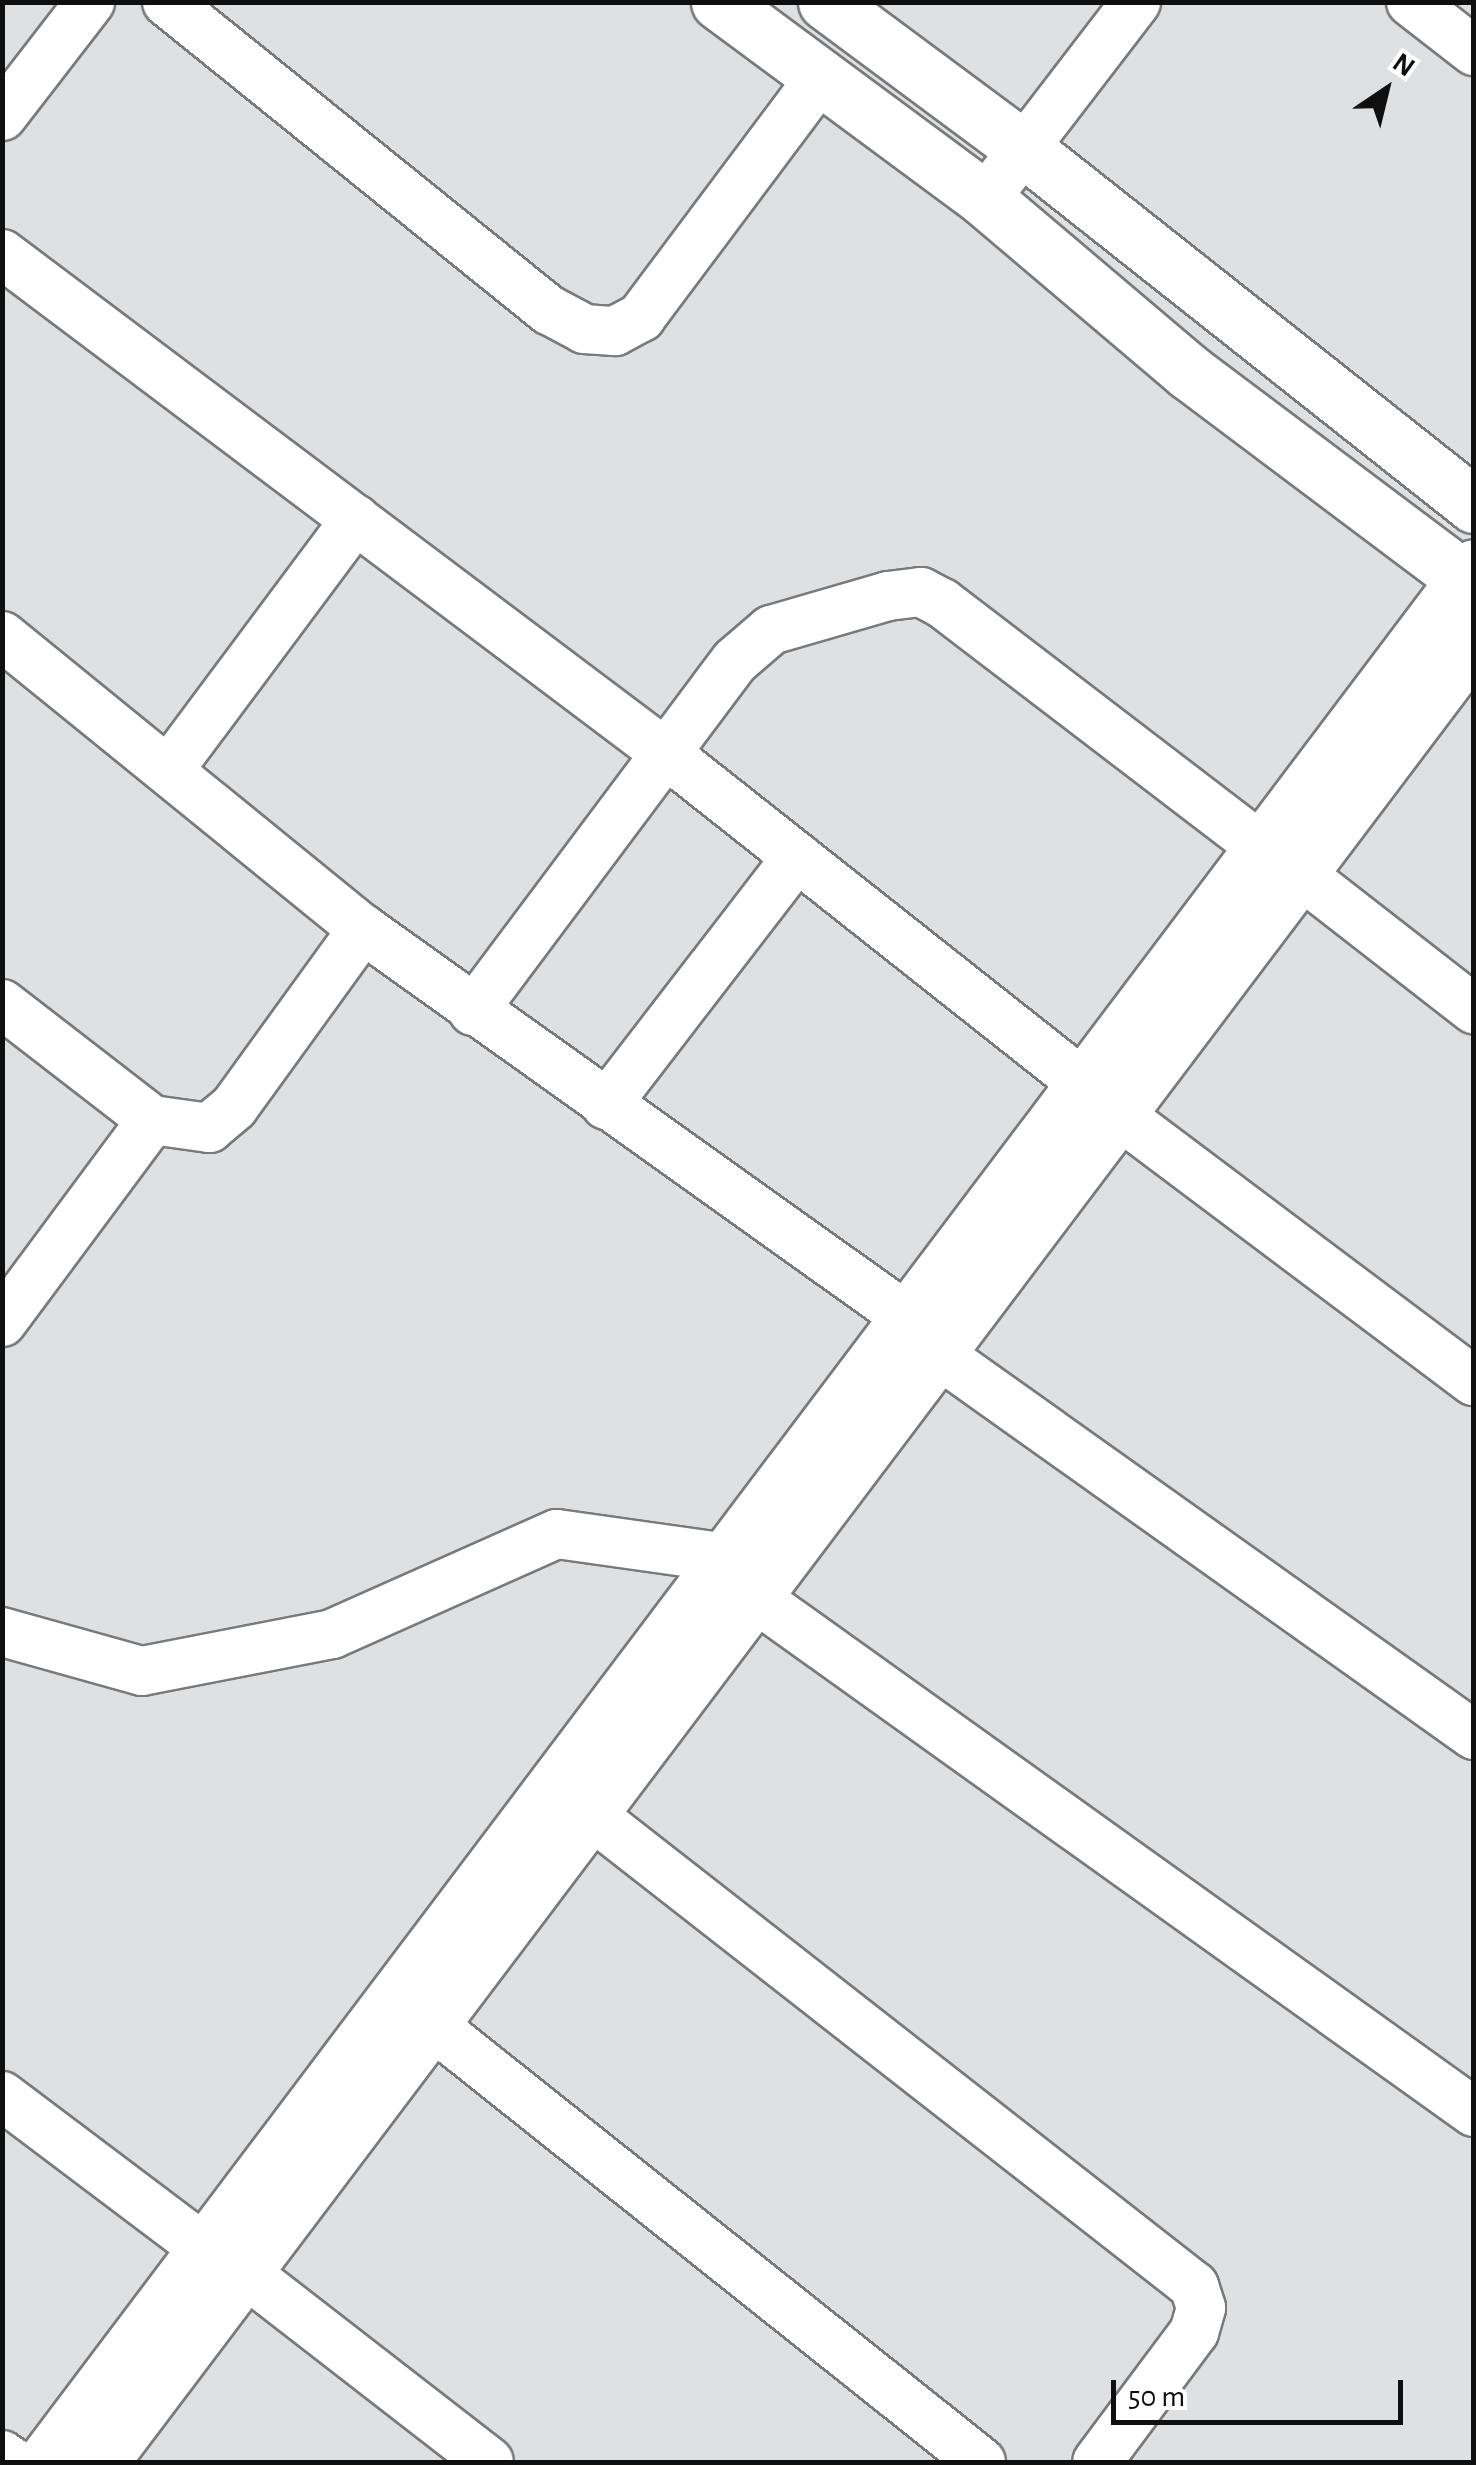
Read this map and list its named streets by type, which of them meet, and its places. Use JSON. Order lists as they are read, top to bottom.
{
  "scale_bar": "50 m",
  "north": "top right"
}
